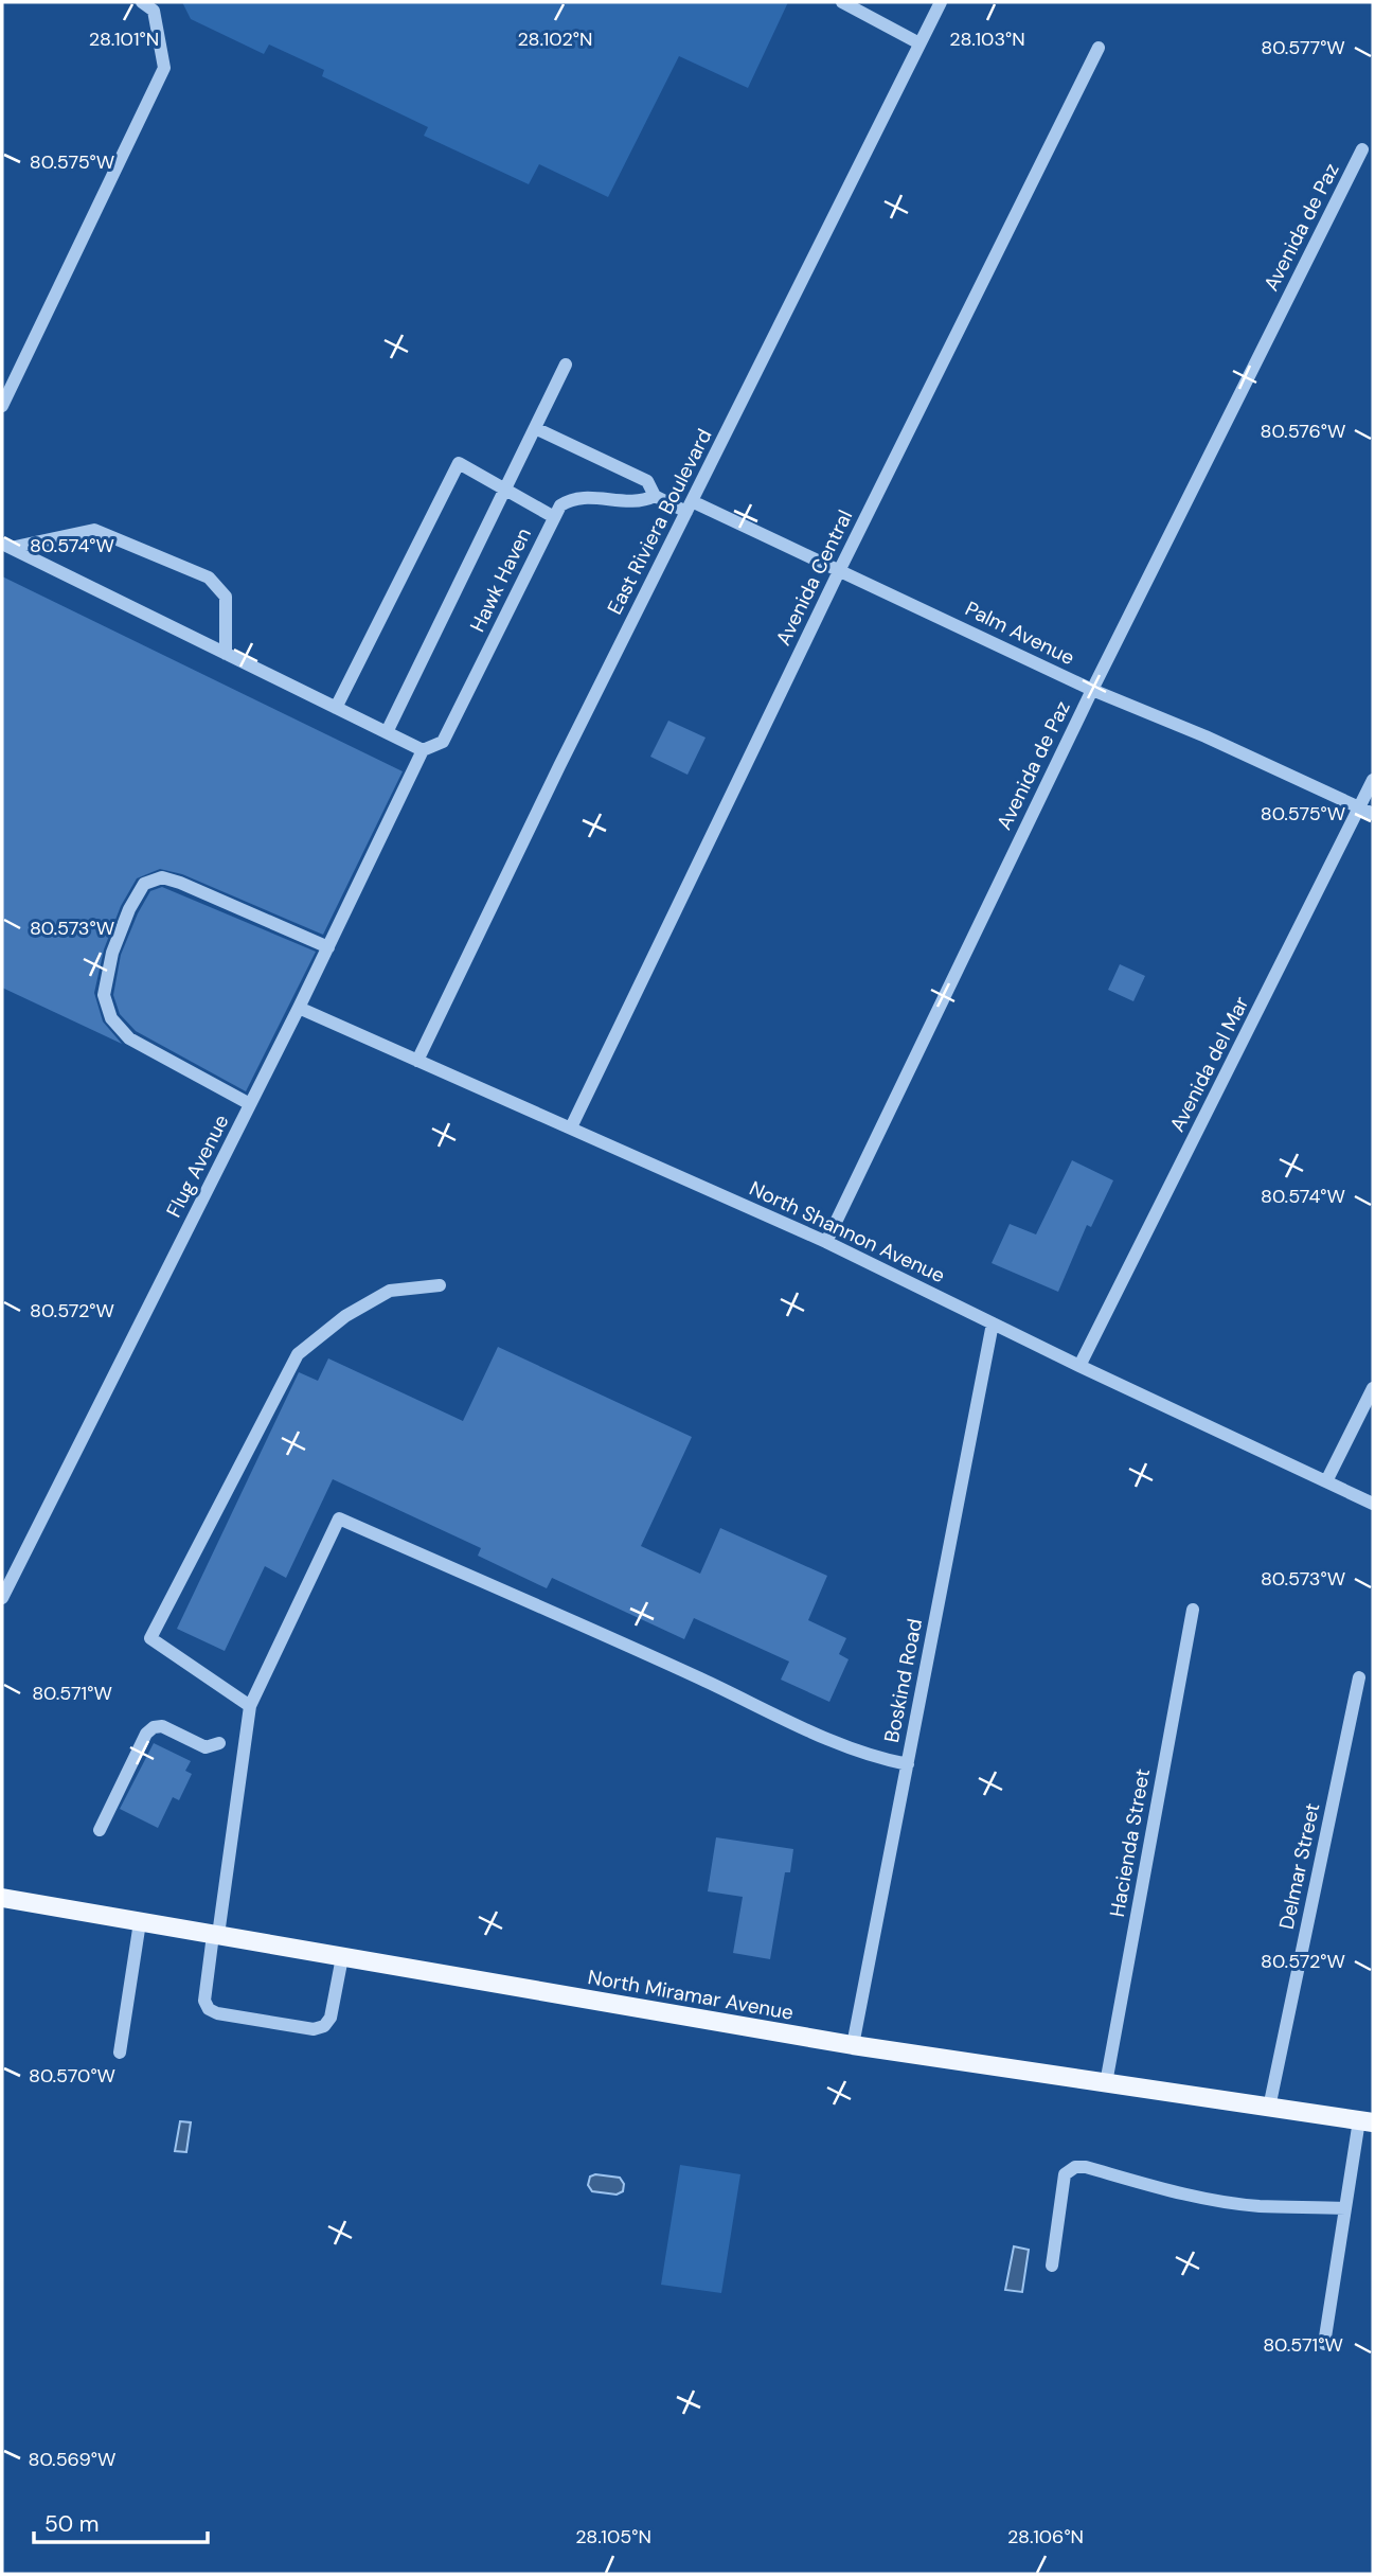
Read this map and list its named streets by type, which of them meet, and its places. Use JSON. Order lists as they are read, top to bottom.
{
  "streets": {
    "main road": ["North Miramar Avenue"],
    "street": [
      "Avenida de Paz",
      "East Riviera Boulevard",
      "Avenida Central",
      "Hawk Haven",
      "Palm Avenue",
      "Avenida del Mar",
      "Flug Avenue",
      "North Shannon Avenue",
      "Boskind Road",
      "Hacienda Street",
      "Delmar Street"
    ]
  },
  "crossings": [
    ["Avenida de Paz", "Palm Avenue"],
    ["Avenida de Paz", "North Shannon Avenue"],
    ["East Riviera Boulevard", "Palm Avenue"],
    ["East Riviera Boulevard", "North Shannon Avenue"],
    ["Avenida Central", "Palm Avenue"],
    ["Avenida Central", "North Shannon Avenue"],
    ["Hawk Haven", "Flug Avenue"],
    ["Palm Avenue", "Avenida del Mar"],
    ["Avenida del Mar", "North Shannon Avenue"],
    ["Flug Avenue", "North Shannon Avenue"],
    ["North Shannon Avenue", "Boskind Road"],
    ["Boskind Road", "North Miramar Avenue"],
    ["Hacienda Street", "North Miramar Avenue"],
    ["Delmar Street", "North Miramar Avenue"]
  ],
  "scale_bar": "50 m",
  "coordinates": [
    "28.101°N",
    "28.102°N",
    "28.103°N",
    "80.577°W",
    "80.575°W",
    "80.576°W",
    "80.574°W",
    "80.573°W",
    "80.572°W",
    "80.571°W",
    "80.570°W",
    "80.569°W",
    "28.105°N",
    "28.106°N"
  ]
}
